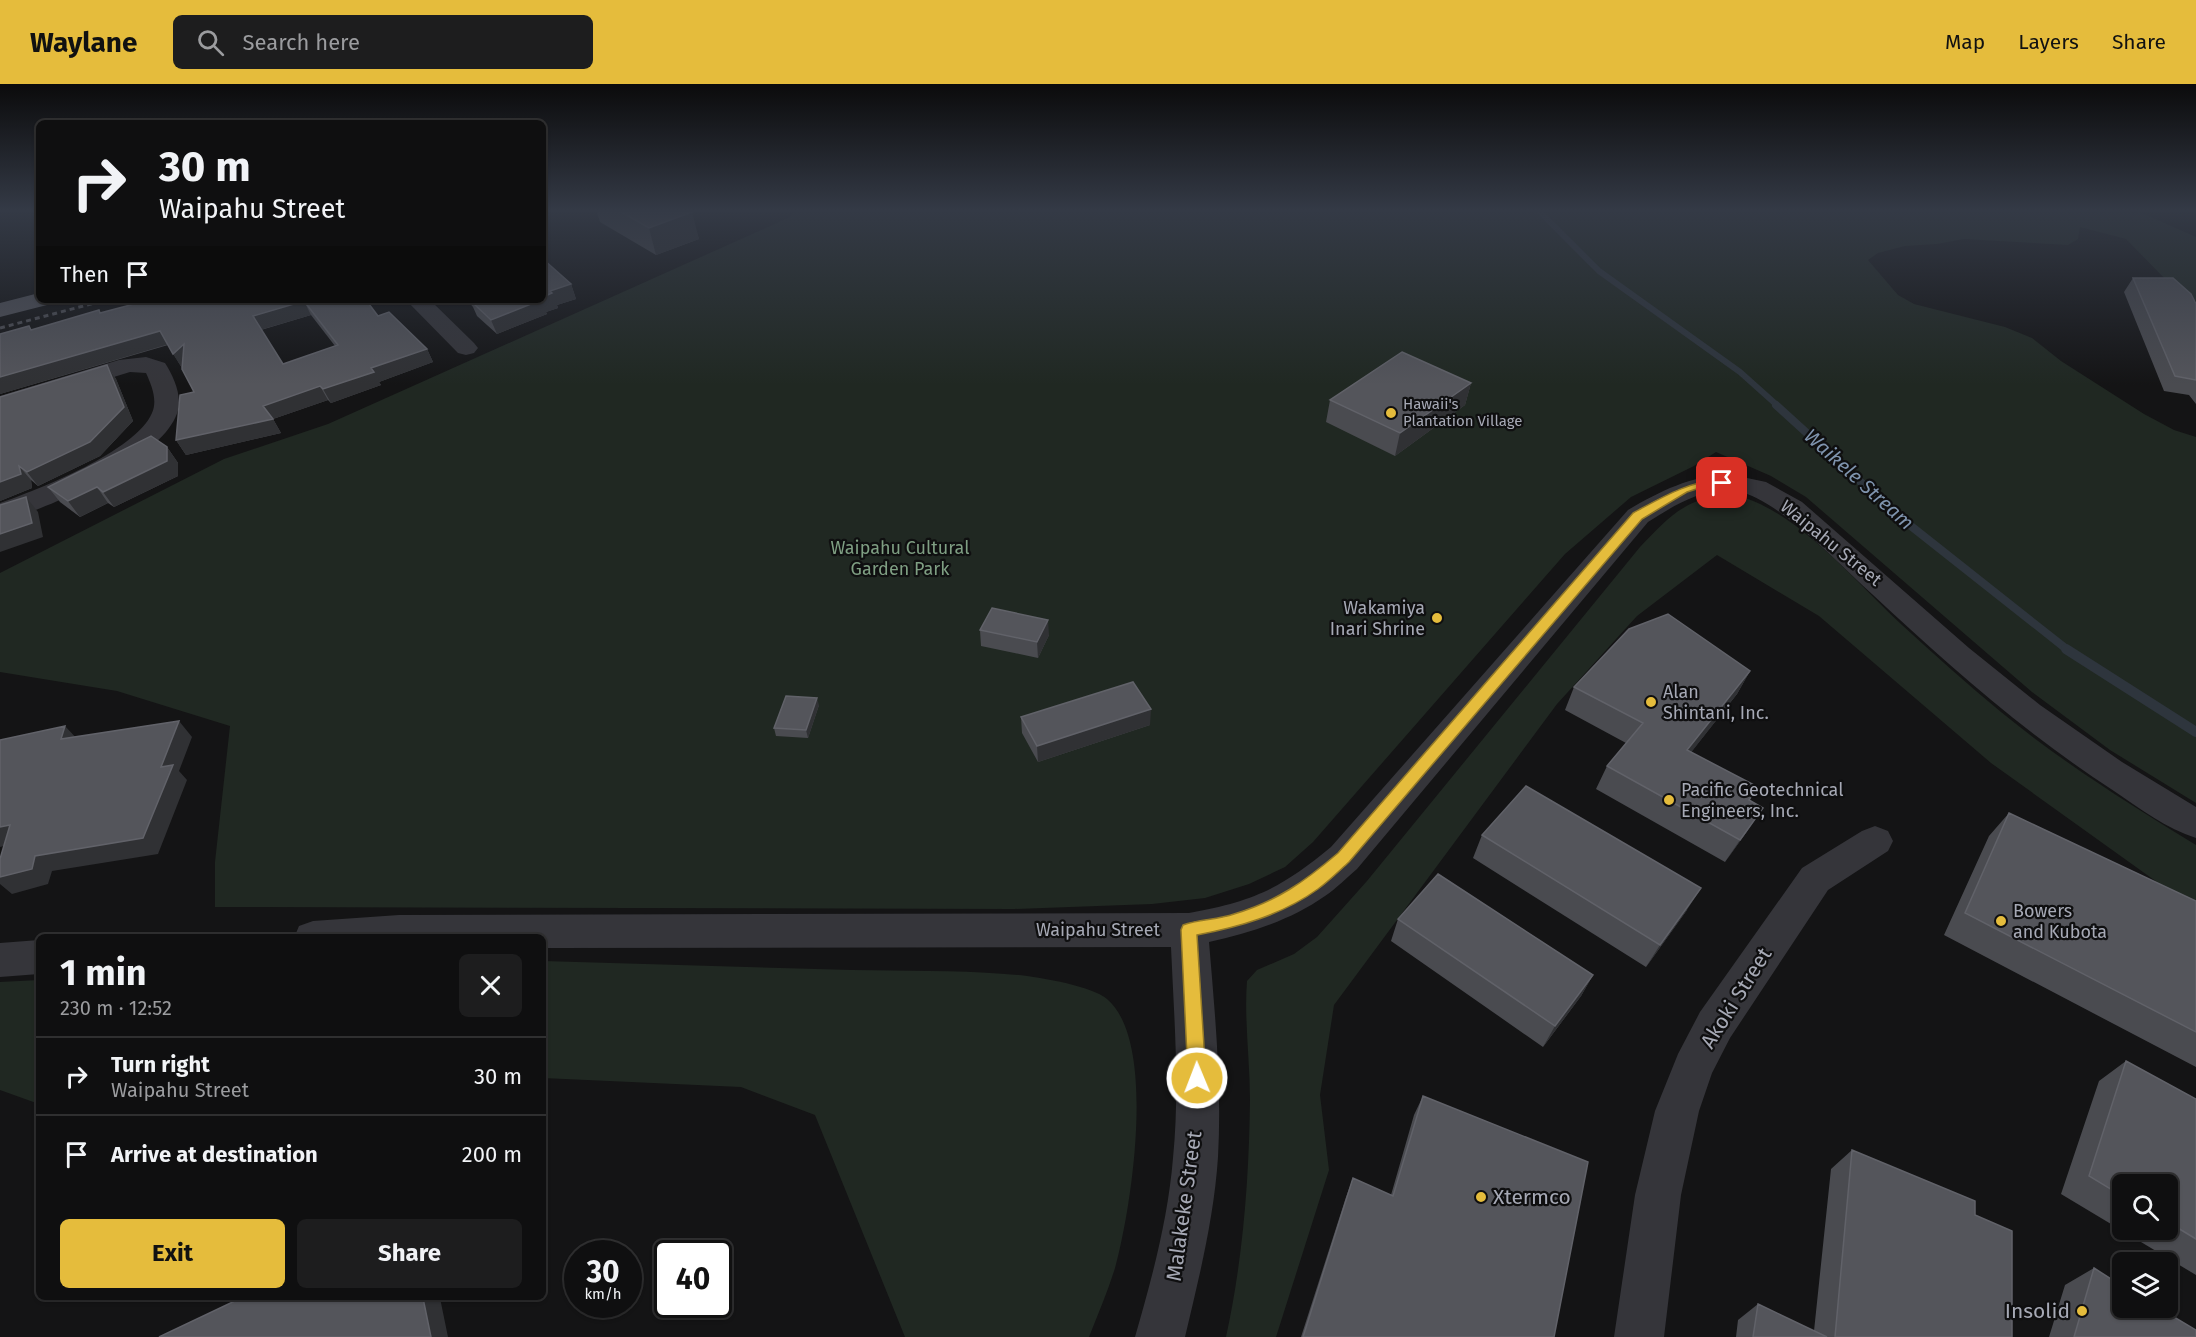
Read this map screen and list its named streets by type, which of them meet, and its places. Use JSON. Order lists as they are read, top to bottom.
{
  "streets": {
    "street": ["Waipahu Street", "Akoki Street", "Malakeke Street"]
  },
  "crossings": [
    ["Waipahu Street", "Malakeke Street"]
  ],
  "water": ["Waikele Stream"],
  "parks": ["Waipahu Cultural Garden Park"],
  "places": [
    "Hawaii's Plantation Village",
    "Wakamiya Inari Shrine",
    "Alan Shintani, Inc.",
    "Pacific Geotechnical Engineers, Inc.",
    "Bowers and Kubota",
    "Xtermco",
    "Insolid"
  ],
  "page": {
    "header": "Waylane",
    "search": "Search here",
    "nav": ["Map", "Layers", "Share"],
    "turn": ["30 m", "Waipahu Street"],
    "then": "Then",
    "heading": ["1 min", "230 m · 12:52"],
    "list": [
      {
        "name": "Turn right",
        "note": "Waipahu Street",
        "value": "30 m"
      },
      {
        "name": "Arrive at destination",
        "value": "200 m"
      }
    ],
    "buttons": ["Exit", "Share"],
    "speed": "30 km/h",
    "limit": "40"
  }
}
